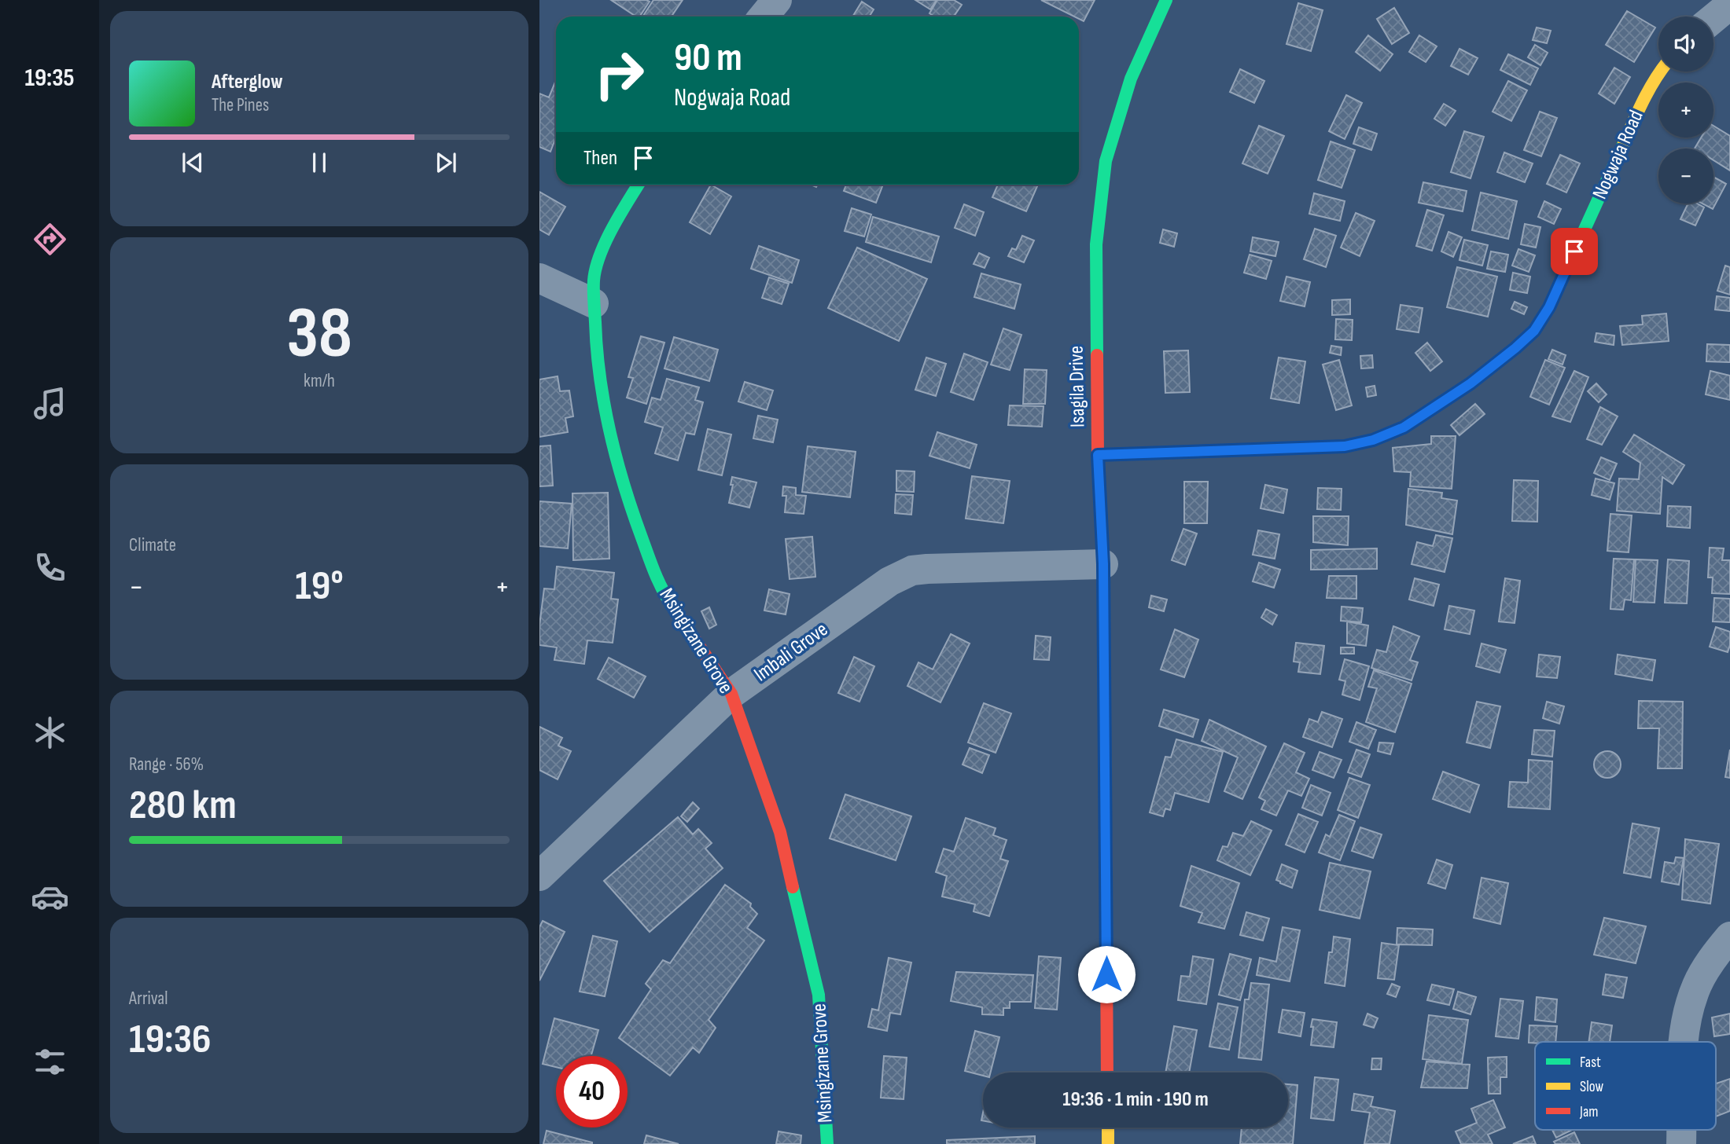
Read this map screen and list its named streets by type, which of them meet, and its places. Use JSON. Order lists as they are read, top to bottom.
{
  "streets": {
    "street": [
      "Nogwaja Road",
      "Isagila Drive",
      "Msingizane Grove",
      "Imbali Grove"
    ]
  },
  "crossings": [
    ["Nogwaja Road", "Isagila Drive"],
    ["Isagila Drive", "Imbali Grove"],
    ["Msingizane Grove", "Imbali Grove"]
  ],
  "legend": ["Fast", "Slow", "Jam"],
  "page": {
    "tabs": "19:35",
    "map_buttons": ["+", "−"],
    "turn": ["90 m", "Nogwaja Road"],
    "song": ["Afterglow", "The Pines"],
    "then": "Then",
    "tile": [
      ["38", "km/h"],
      "Climate",
      ["Range · 56%", "280 km"],
      ["Arrival", "19:36"]
    ],
    "heat": ["−", "19°", "+"],
    "limit": "40",
    "trip": "19:36 · 1 min · 190 m"
  }
}
